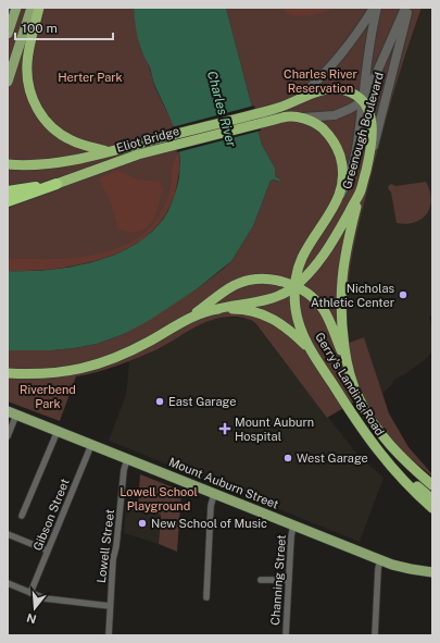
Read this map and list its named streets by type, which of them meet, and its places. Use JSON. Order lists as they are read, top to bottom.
{
  "streets": {
    "highway": ["Greenough Boulevard", "Eliot Bridge", "Gerry's Landing Road"],
    "main road": ["Mount Auburn Street"],
    "street": ["Gibson Street", "Lowell Street", "Channing Street"]
  },
  "crossings": [
    ["Greenough Boulevard", "Eliot Bridge"],
    ["Greenough Boulevard", "Gerry's Landing Road"],
    ["Eliot Bridge", "Gerry's Landing Road"],
    ["Mount Auburn Street", "Gibson Street"],
    ["Mount Auburn Street", "Lowell Street"],
    ["Mount Auburn Street", "Channing Street"]
  ],
  "water": ["Charles River"],
  "parks": [
    "Charles River Reservation",
    "Herter Park",
    "Riverbend Park",
    "Lowell School Playground"
  ],
  "places": {
    "other": [
      "Nicholas Athletic Center",
      "East Garage",
      "West Garage",
      "New School of Music"
    ],
    "health": ["Mount Auburn Hospital"]
  },
  "scale_bar": "100 m",
  "north": "bottom"
}
